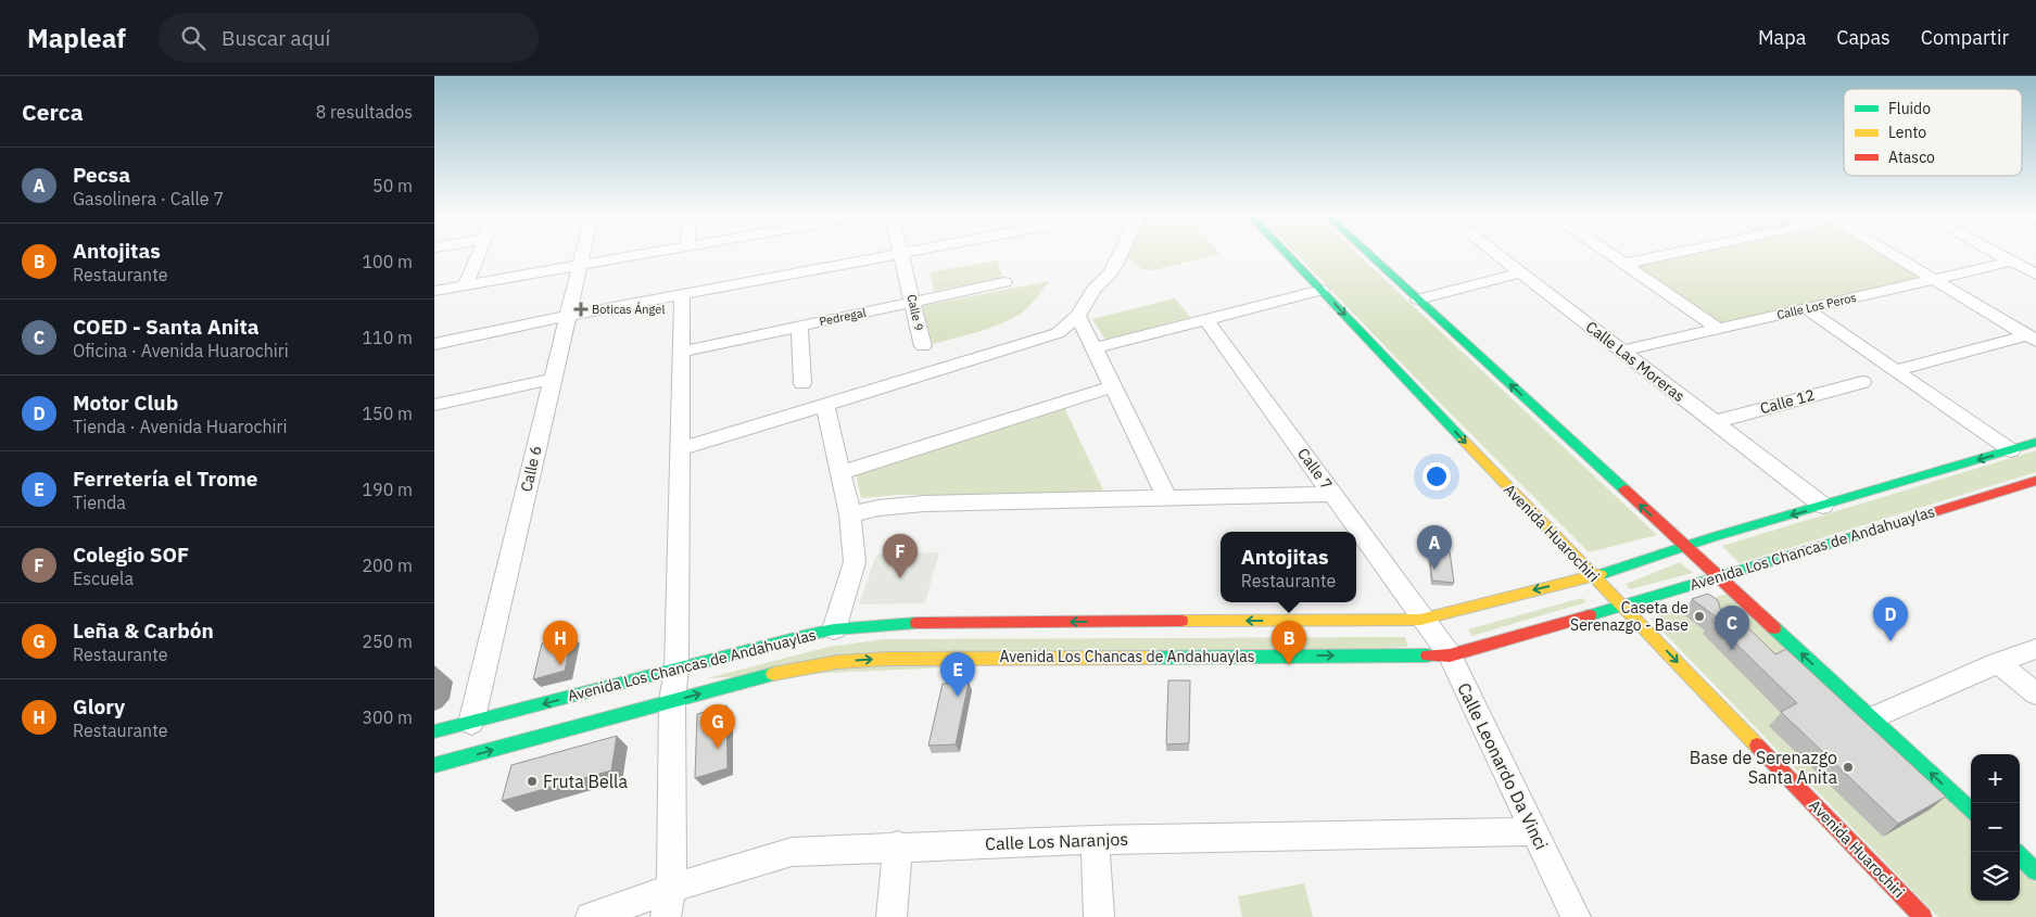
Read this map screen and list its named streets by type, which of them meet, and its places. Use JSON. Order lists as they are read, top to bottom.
{
  "streets": {
    "main road": ["Avenida Huarochiri", "Avenida Los Chancas de Andahuaylas"],
    "street": [
      "Calle Los Peros",
      "Calle 9",
      "Pedregal",
      "Calle Las Moreras",
      "Calle 12",
      "Calle 6",
      "Calle 7",
      "Calle Leonardo Da Vinci",
      "Calle Los Naranjos"
    ]
  },
  "crossings": [
    ["Calle Los Peros", "Calle Las Moreras"],
    ["Calle 9", "Pedregal"],
    ["Calle Las Moreras", "Calle 12"],
    ["Calle Las Moreras", "Avenida Los Chancas de Andahuaylas"],
    ["Calle 6", "Avenida Los Chancas de Andahuaylas"],
    ["Calle 7", "Avenida Los Chancas de Andahuaylas"],
    ["Calle 7", "Calle Leonardo Da Vinci"],
    ["Avenida Huarochiri", "Avenida Los Chancas de Andahuaylas"],
    ["Avenida Los Chancas de Andahuaylas", "Calle Leonardo Da Vinci"],
    ["Calle Leonardo Da Vinci", "Calle Los Naranjos"]
  ],
  "places": {
    "health": ["Boticas Ángel"],
    "other": ["Caseta de Serenazgo - Base", "Base de Serenazgo Santa Anita", "Fruta Bella"]
  },
  "legend": ["Fluido", "Lento", "Atasco"],
  "page": {
    "header": "Mapleaf",
    "search": "Buscar aquí",
    "nav": ["Mapa", "Capas", "Compartir"],
    "heading": ["Cerca", "8 resultados"],
    "list": [
      {
        "mark": "A",
        "name": "Pecsa",
        "note": "Gasolinera · Calle 7",
        "value": "50 m"
      },
      {
        "mark": "B",
        "name": "Antojitas",
        "note": "Restaurante",
        "value": "100 m"
      },
      {
        "mark": "C",
        "name": "COED - Santa Anita",
        "note": "Oficina · Avenida Huarochiri",
        "value": "110 m"
      },
      {
        "mark": "D",
        "name": "Motor Club",
        "note": "Tienda · Avenida Huarochiri",
        "value": "150 m"
      },
      {
        "mark": "E",
        "name": "Ferretería el Trome",
        "note": "Tienda",
        "value": "190 m"
      },
      {
        "mark": "F",
        "name": "Colegio SOF",
        "note": "Escuela",
        "value": "200 m"
      },
      {
        "mark": "G",
        "name": "Leña & Carbón",
        "note": "Restaurante",
        "value": "250 m"
      },
      {
        "mark": "H",
        "name": "Glory",
        "note": "Restaurante",
        "value": "300 m"
      }
    ],
    "pins": [
      "A",
      "F",
      "D",
      "C",
      "B",
      "H",
      "E",
      "G"
    ],
    "popup": ["Antojitas", "Restaurante"],
    "map_buttons": ["+", "−"]
  }
}
